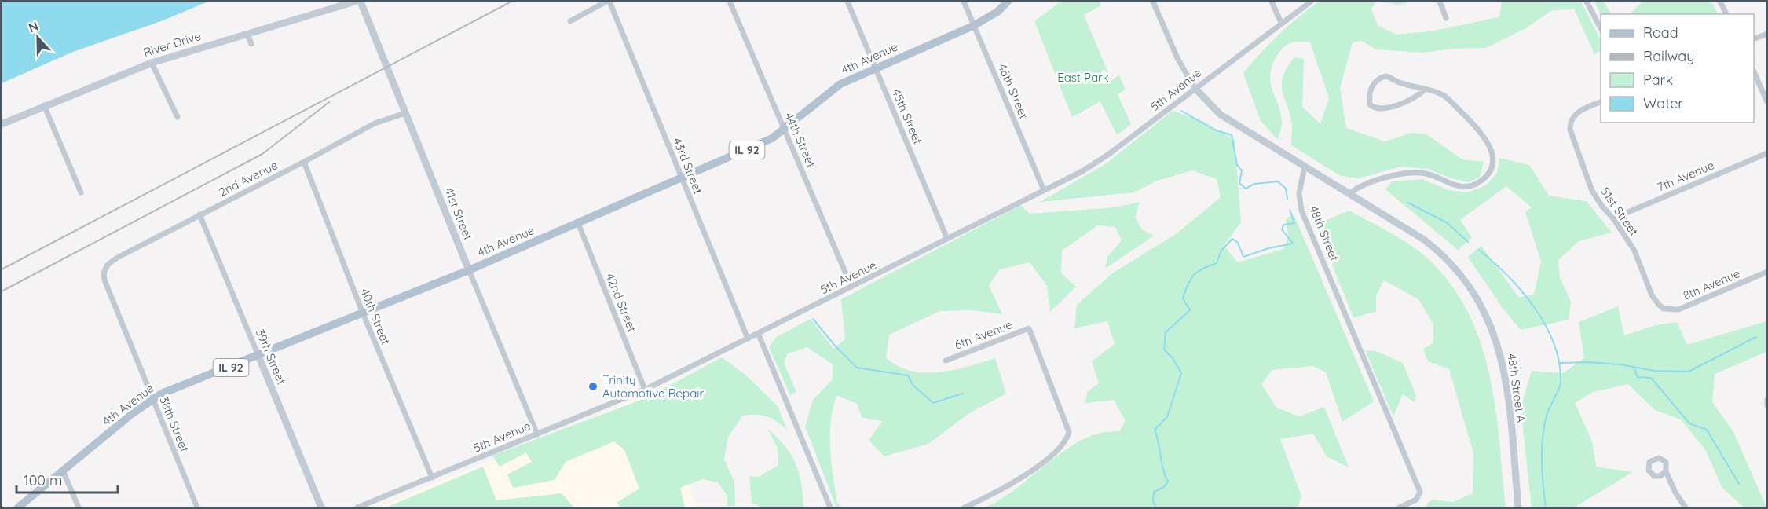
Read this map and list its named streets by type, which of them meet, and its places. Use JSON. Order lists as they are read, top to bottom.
{
  "streets": {
    "main road": ["4th Avenue", "IL 92"],
    "street": [
      "River Drive",
      "5th Avenue",
      "46th Street",
      "45th Street",
      "44th Street",
      "43rd Street",
      "7th Avenue",
      "2nd Avenue",
      "51st Street",
      "41st Street",
      "48th Street",
      "8th Avenue",
      "42nd Street",
      "40th Street",
      "6th Avenue",
      "39th Street",
      "48th Street A",
      "38th Street"
    ]
  },
  "crossings": [
    ["4th Avenue", "46th Street"],
    ["4th Avenue", "45th Street"],
    ["4th Avenue", "44th Street"],
    ["4th Avenue", "43rd Street"],
    ["4th Avenue", "41st Street"],
    ["4th Avenue", "42nd Street"],
    ["4th Avenue", "40th Street"],
    ["4th Avenue", "39th Street"],
    ["4th Avenue", "38th Street"],
    ["5th Avenue", "46th Street"],
    ["5th Avenue", "45th Street"],
    ["5th Avenue", "44th Street"],
    ["5th Avenue", "43rd Street"],
    ["5th Avenue", "41st Street"],
    ["5th Avenue", "42nd Street"],
    ["5th Avenue", "40th Street"],
    ["7th Avenue", "51st Street"],
    ["2nd Avenue", "41st Street"],
    ["2nd Avenue", "40th Street"],
    ["2nd Avenue", "39th Street"],
    ["2nd Avenue", "38th Street"],
    ["51st Street", "8th Avenue"],
    ["48th Street", "48th Street A"]
  ],
  "parks": ["East Park"],
  "places": ["Trinity Automotive Repair"],
  "legend": [
    "Road",
    "Railway",
    "Park",
    "Water"
  ],
  "scale_bar": "100 m",
  "north": "top"
}
